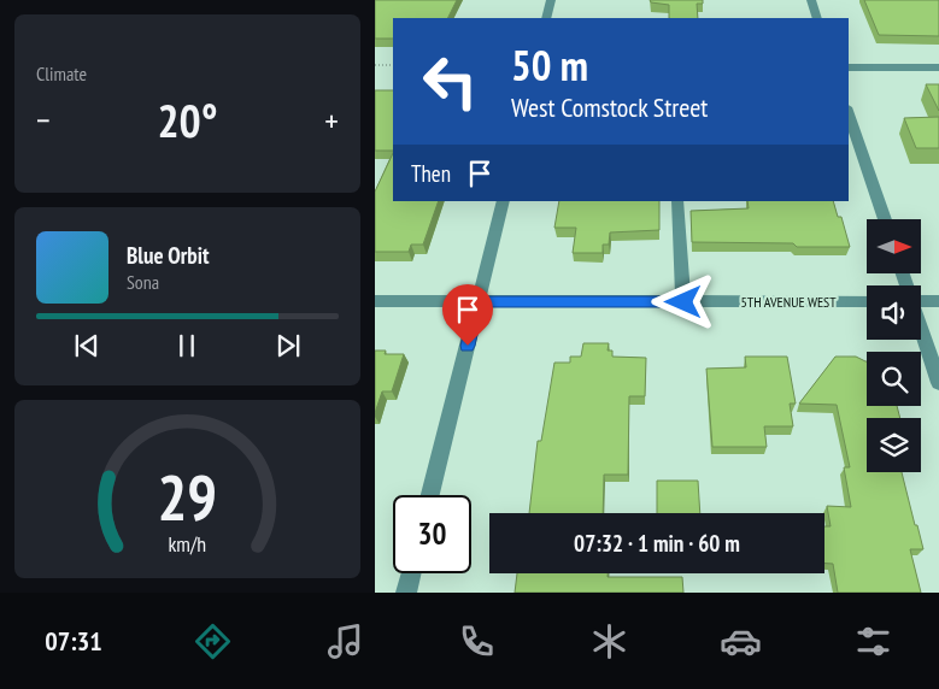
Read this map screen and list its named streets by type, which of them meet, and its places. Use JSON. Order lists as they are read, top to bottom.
{
  "streets": {
    "street": ["5TH AVENUE WEST"]
  },
  "north": "right",
  "page": {
    "tile": "Climate",
    "turn": ["50 m", "West Comstock Street"],
    "heat": ["−", "20°", "+"],
    "then": "Then",
    "song": ["Blue Orbit", "Sona"],
    "limit": "30",
    "trip": "07:32 · 1 min · 60 m",
    "tabs": "07:31",
    "gauge": ["29", "km/h"]
  }
}
